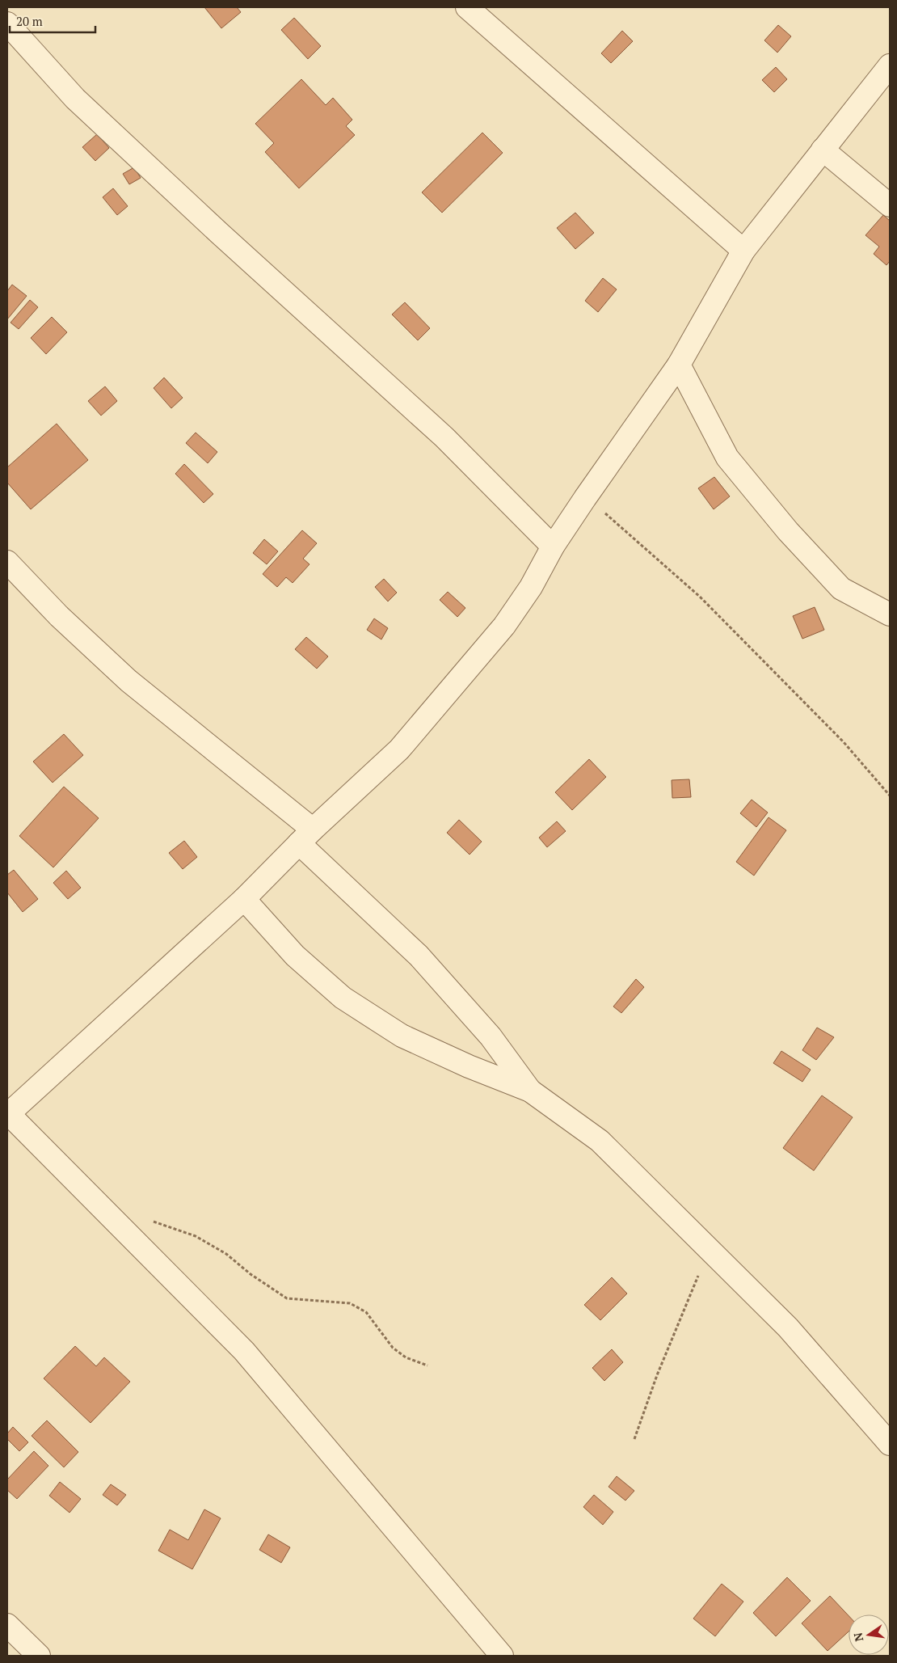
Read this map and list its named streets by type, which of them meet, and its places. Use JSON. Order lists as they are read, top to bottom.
{
  "scale_bar": "20 m",
  "north": "left"
}
